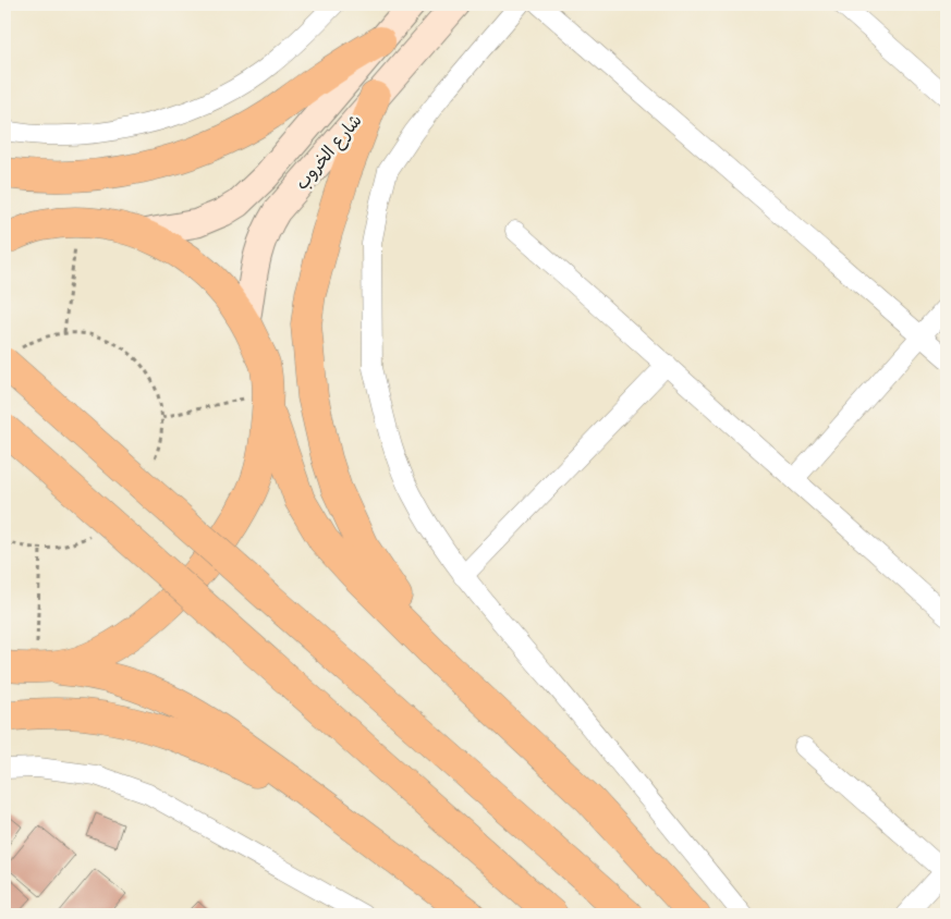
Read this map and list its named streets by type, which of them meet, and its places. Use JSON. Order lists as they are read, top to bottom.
{
  "streets": {
    "main road": ["شارع الخروب"]
  }
}
